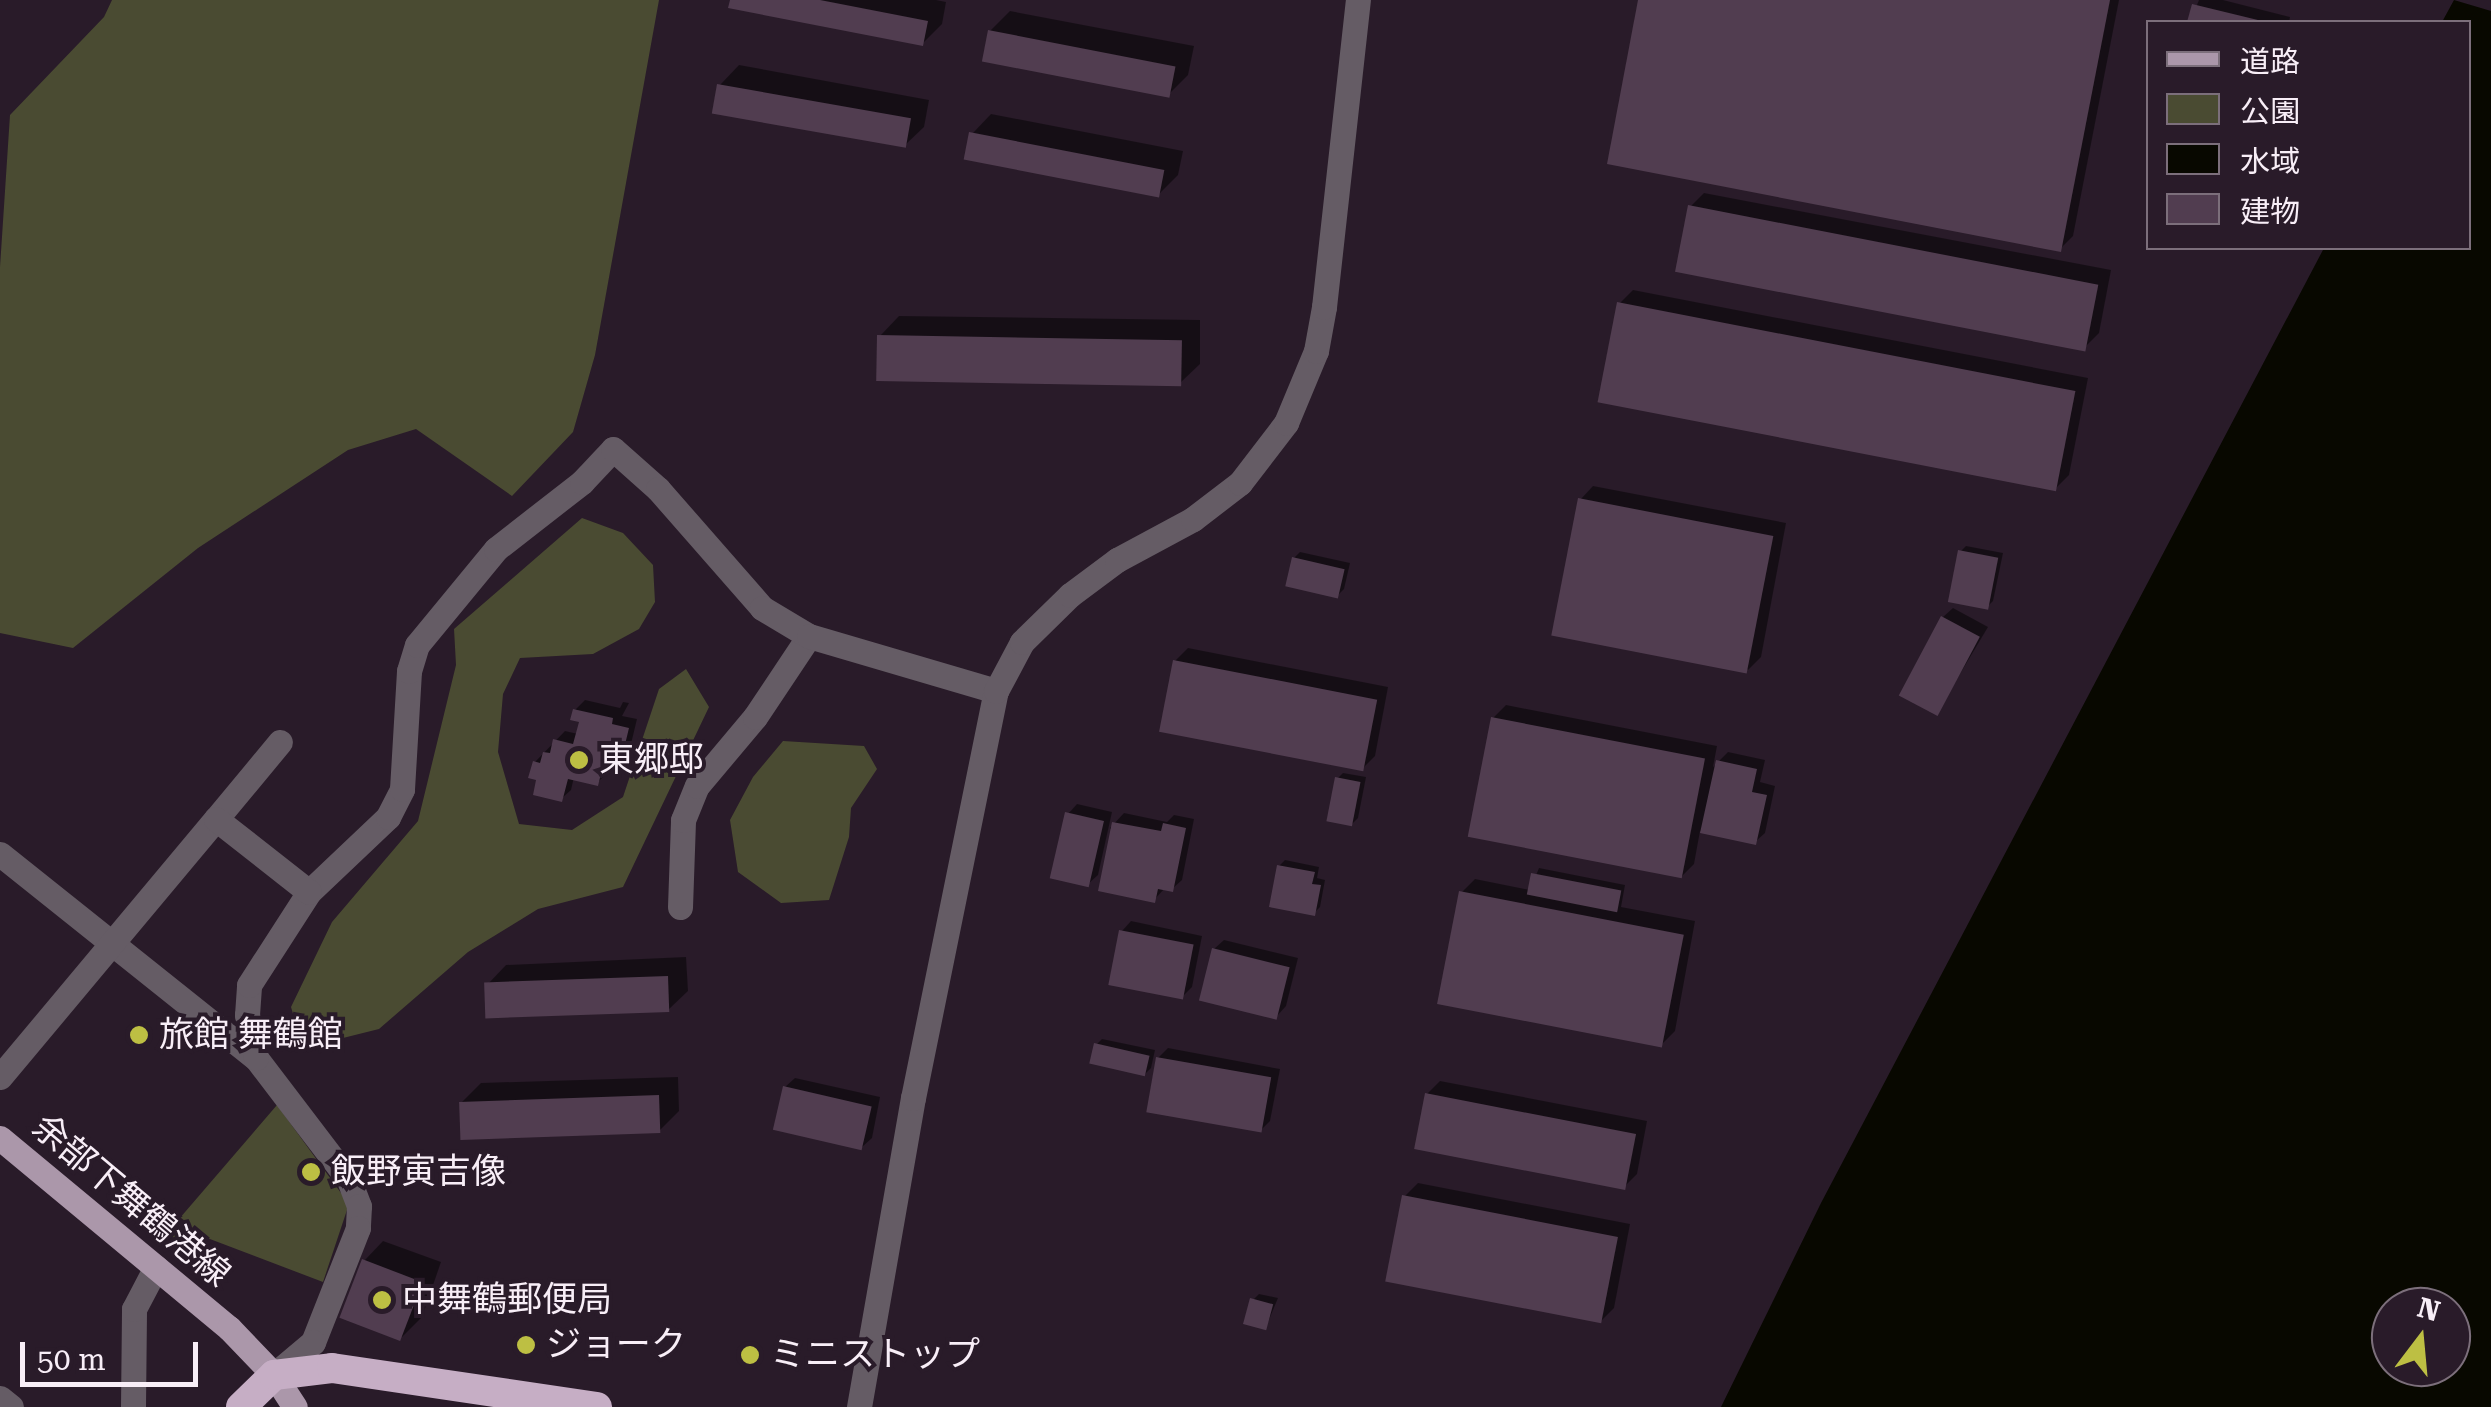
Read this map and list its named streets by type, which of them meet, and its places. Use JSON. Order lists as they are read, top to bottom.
{
  "streets": {
    "main road": ["余部下舞鶴港線"]
  },
  "places": [
    "東郷邸",
    "旅館 舞鶴館",
    "飯野寅吉像",
    "中舞鶴郵便局",
    "ジョーク",
    "ミニストップ"
  ],
  "legend": [
    "道路",
    "公園",
    "水域",
    "建物"
  ],
  "scale_bar": "50 m",
  "north": "top"
}
